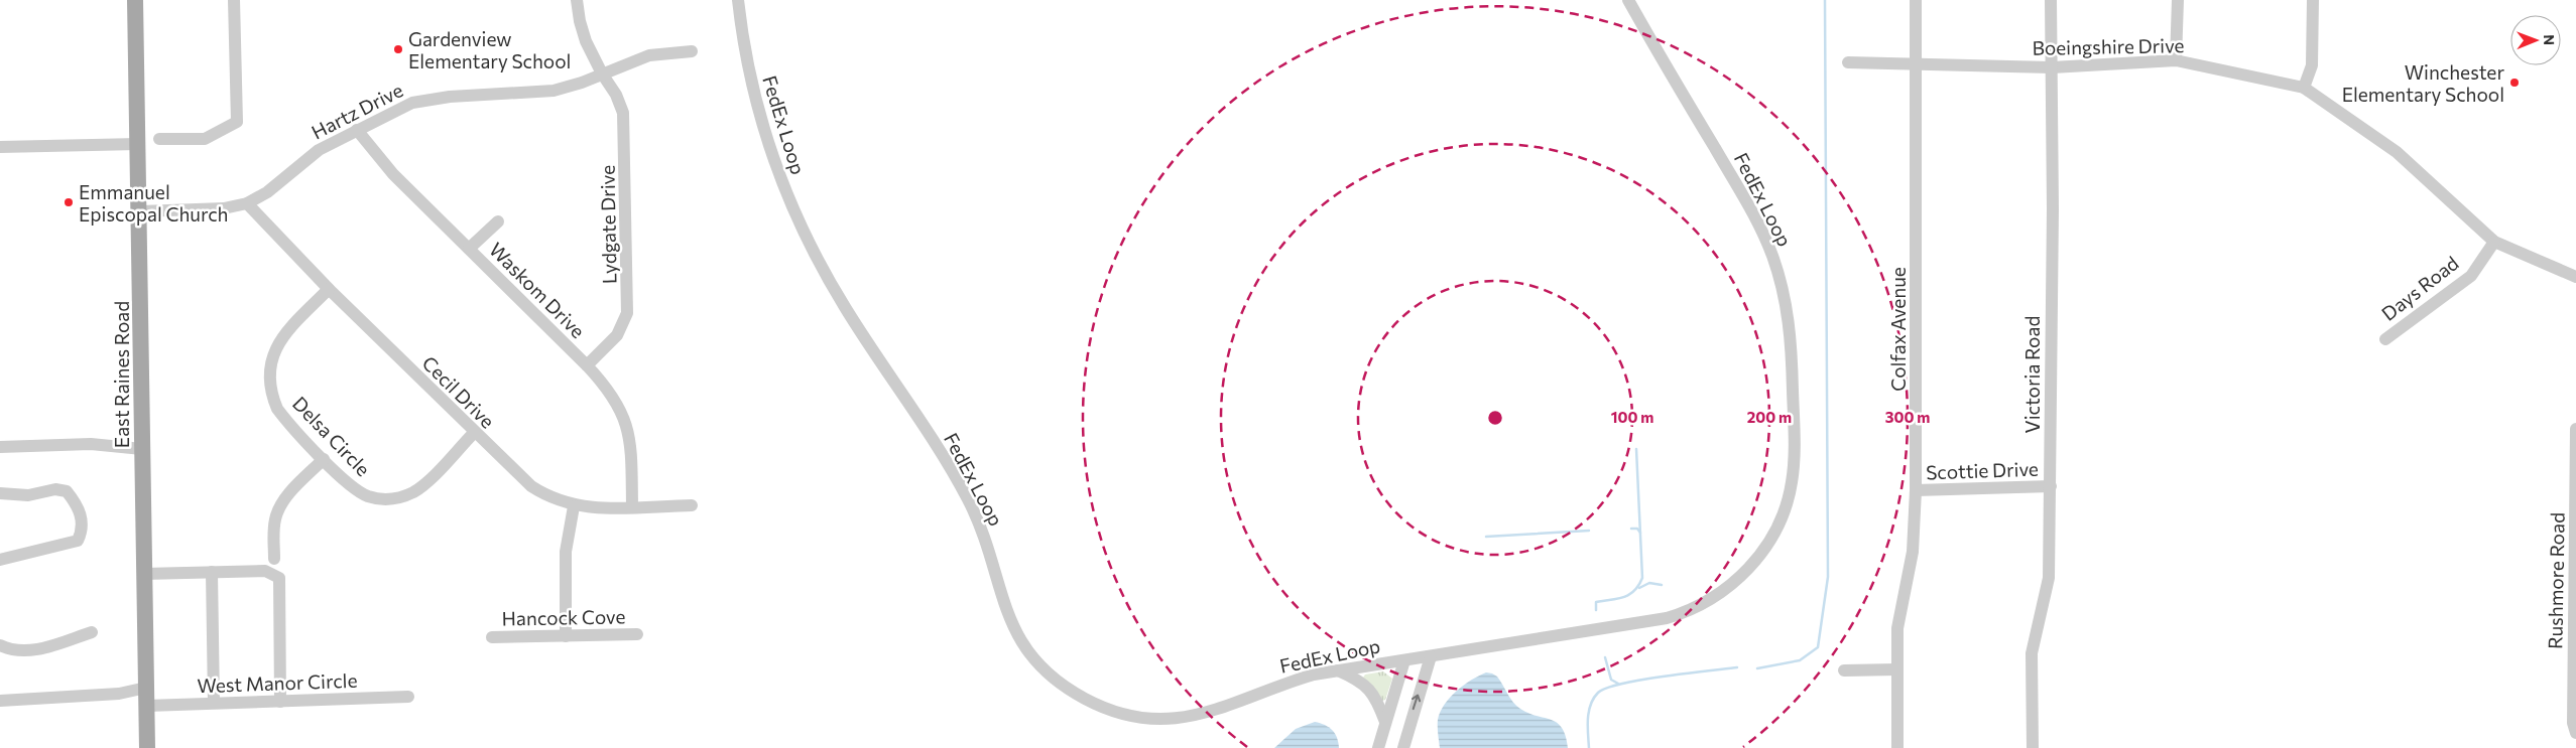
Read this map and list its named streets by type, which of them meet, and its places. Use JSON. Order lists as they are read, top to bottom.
{
  "streets": {
    "main road": ["East Raines Road"],
    "street": [
      "Boeingshire Drive",
      "Hartz Drive",
      "FedEx Loop",
      "Lydgate Drive",
      "Days Road",
      "Waskom Drive",
      "Colfax Avenue",
      "Victoria Road",
      "Cecil Drive",
      "Delsa Circle",
      "Scottie Drive",
      "Rushmore Road",
      "Hancock Cove",
      "West Manor Circle"
    ]
  },
  "crossings": [
    ["Boeingshire Drive", "Days Road"],
    ["Boeingshire Drive", "Colfax Avenue"],
    ["Boeingshire Drive", "Victoria Road"],
    ["Hartz Drive", "Lydgate Drive"],
    ["Hartz Drive", "Waskom Drive"],
    ["Hartz Drive", "East Raines Road"],
    ["Hartz Drive", "Cecil Drive"],
    ["Lydgate Drive", "Waskom Drive"],
    ["Waskom Drive", "Cecil Drive"],
    ["Colfax Avenue", "Scottie Drive"],
    ["East Raines Road", "West Manor Circle"],
    ["Victoria Road", "Scottie Drive"],
    ["Cecil Drive", "Delsa Circle"]
  ],
  "places": ["Gardenview Elementary School", "Winchester Elementary School", "Emmanuel Episcopal Church"],
  "north": "right",
  "rings": ["100 m", "200 m", "300 m"]
}
